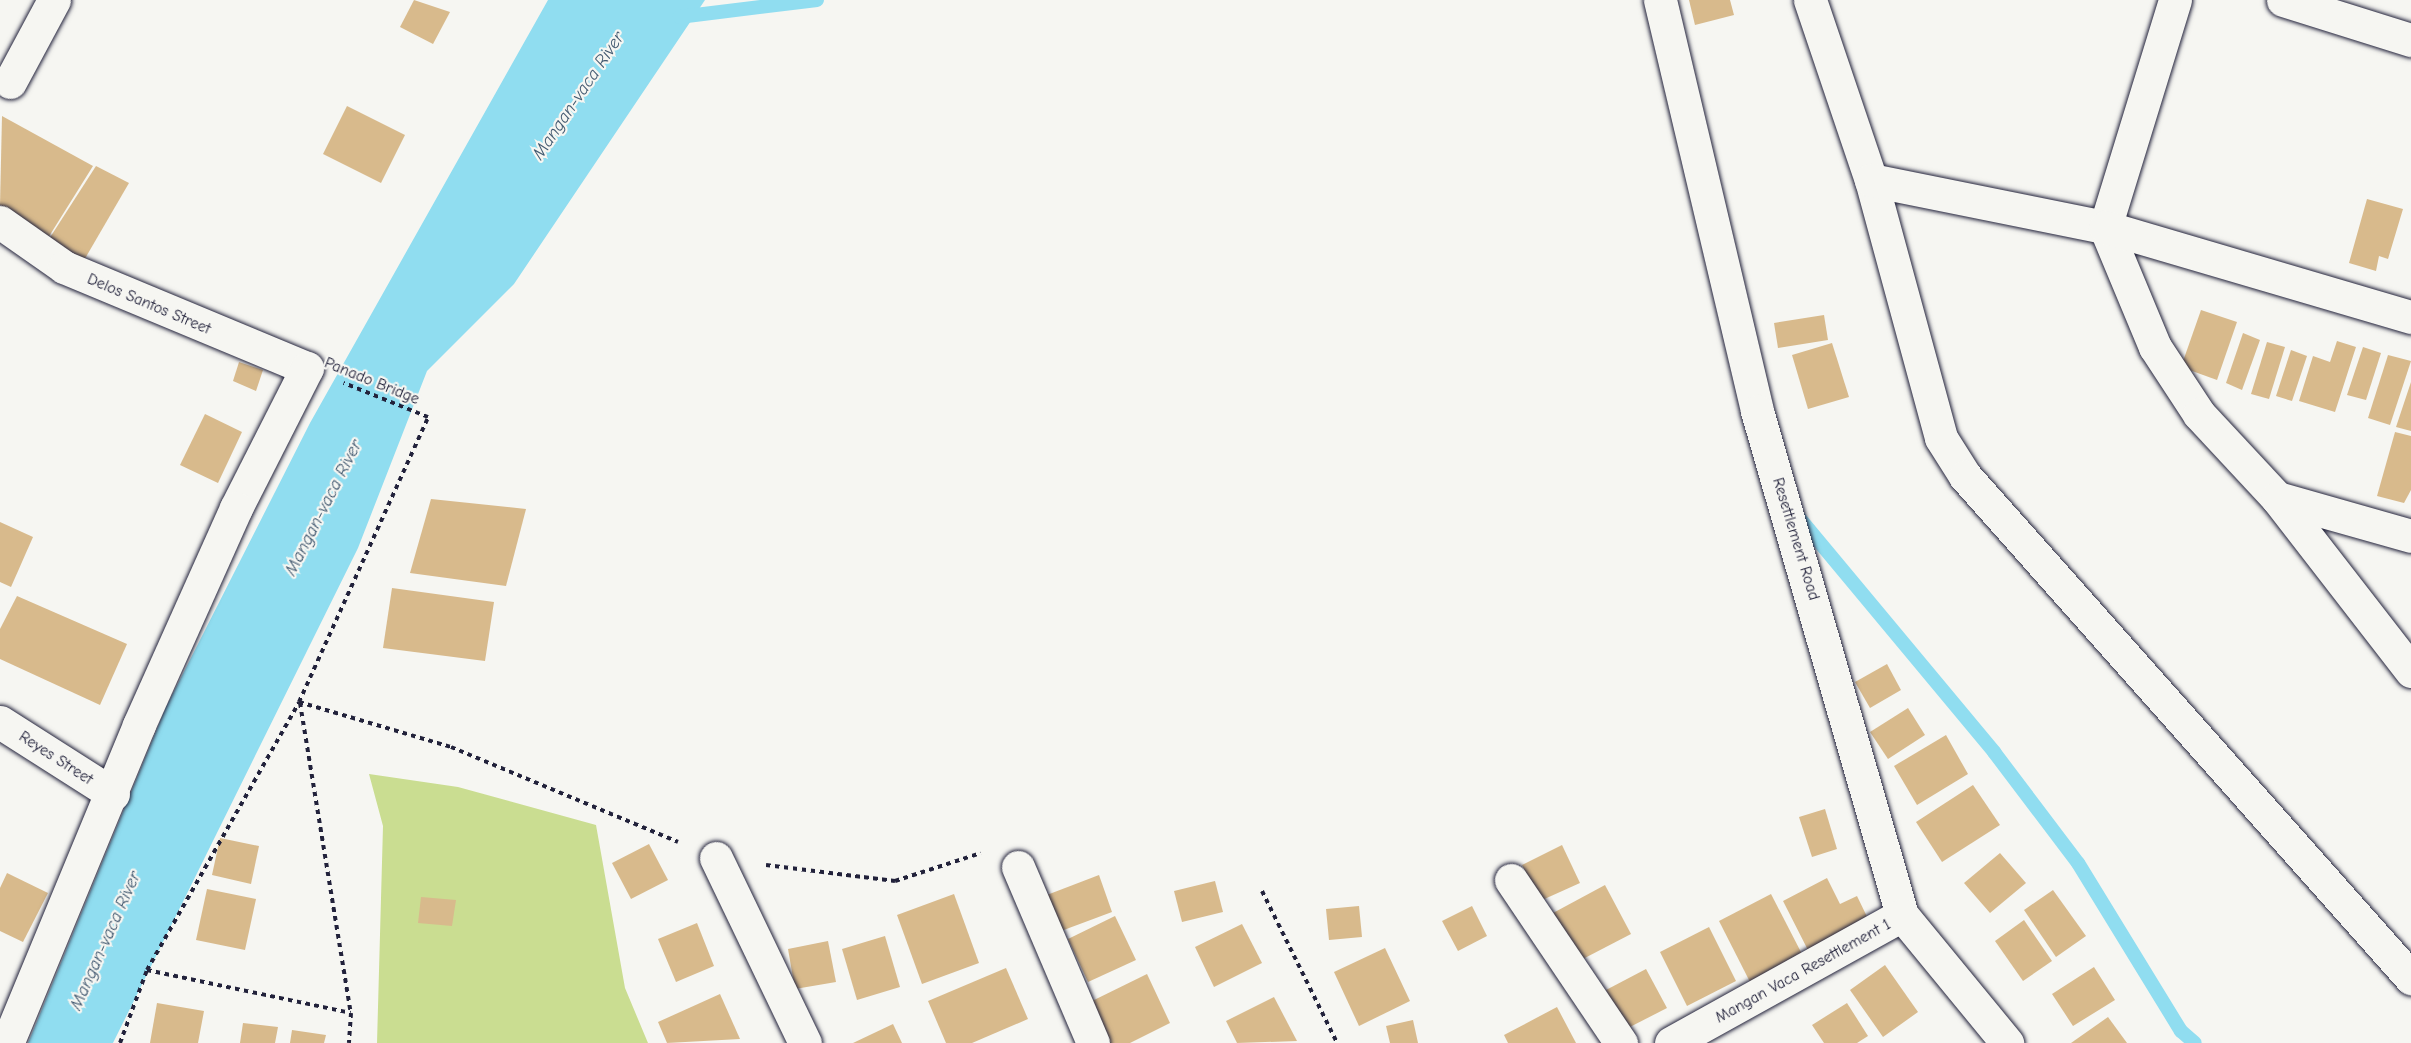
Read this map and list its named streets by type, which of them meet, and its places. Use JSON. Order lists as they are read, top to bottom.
{
  "streets": {
    "street": [
      "Delos Santos Street",
      "Resettlement Road",
      "Reyes Street",
      "Mangan Vaca Resettlement 1"
    ],
    "path": ["Panado Bridge"]
  },
  "crossings": [
    ["Delos Santos Street", "Panado Bridge"],
    ["Resettlement Road", "Mangan Vaca Resettlement 1"]
  ],
  "water": ["Mangan-vaca River"]
}
